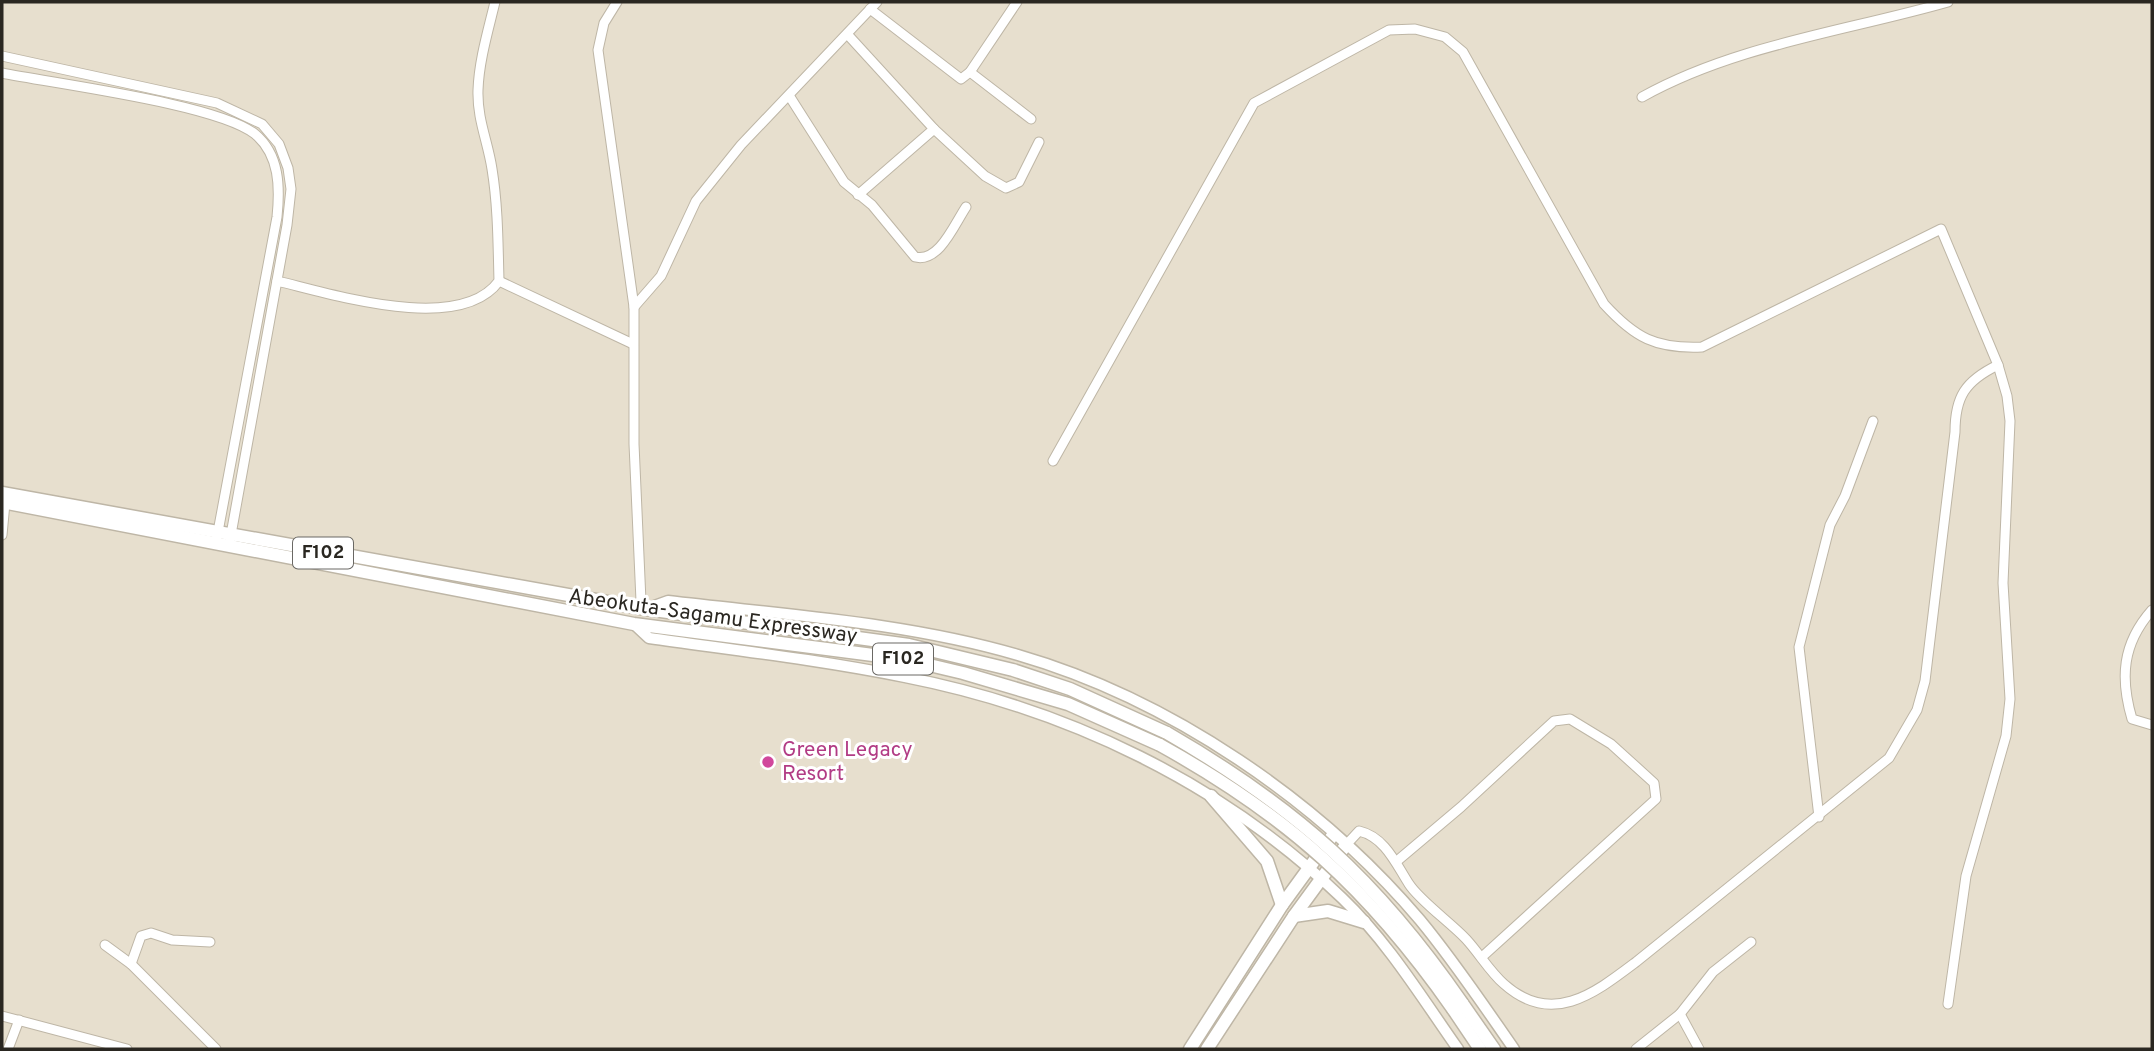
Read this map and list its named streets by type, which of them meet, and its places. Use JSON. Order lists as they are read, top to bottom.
{
  "streets": {
    "highway": ["F102", "Abeokuta-Sagamu Expressway"]
  },
  "places": ["Green Legacy Resort"]
}
